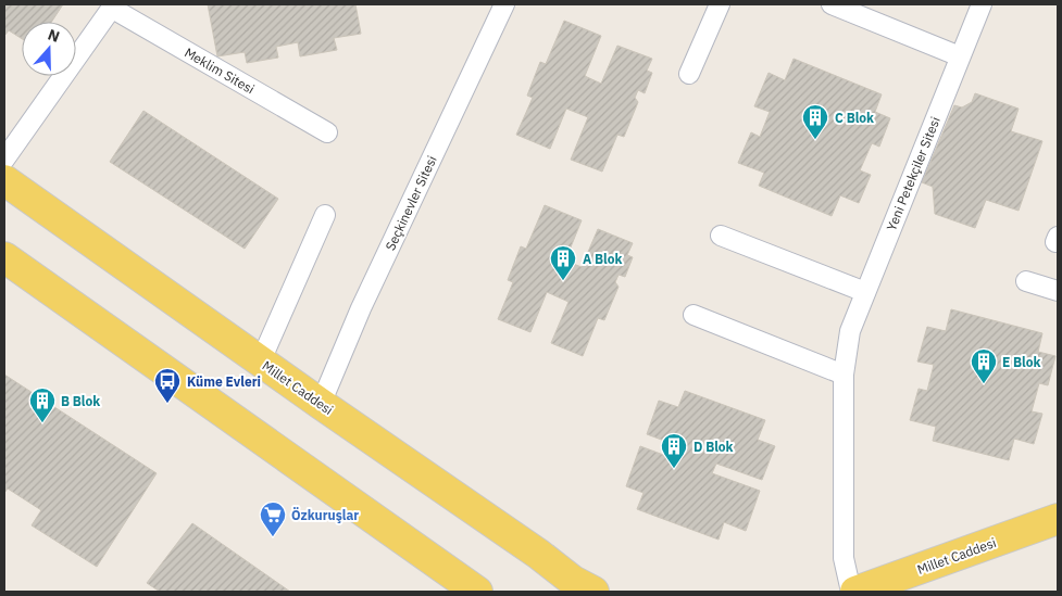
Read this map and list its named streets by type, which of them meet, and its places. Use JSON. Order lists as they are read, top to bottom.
{
  "streets": {
    "main road": ["Millet Caddesi"],
    "lane": ["Meklim Sitesi", "Yeni Petekçiler Sitesi", "Seçkinevler Sitesi"]
  },
  "crossings": [
    ["Seçkinevler Sitesi", "Millet Caddesi"]
  ],
  "places": {
    "building": [
      "C Blok",
      "A Blok",
      "E Blok",
      "B Blok",
      "D Blok"
    ],
    "bus stop": ["Küme Evleri"],
    "supermarket": ["Özkuruşlar"]
  },
  "north": "top"
}
